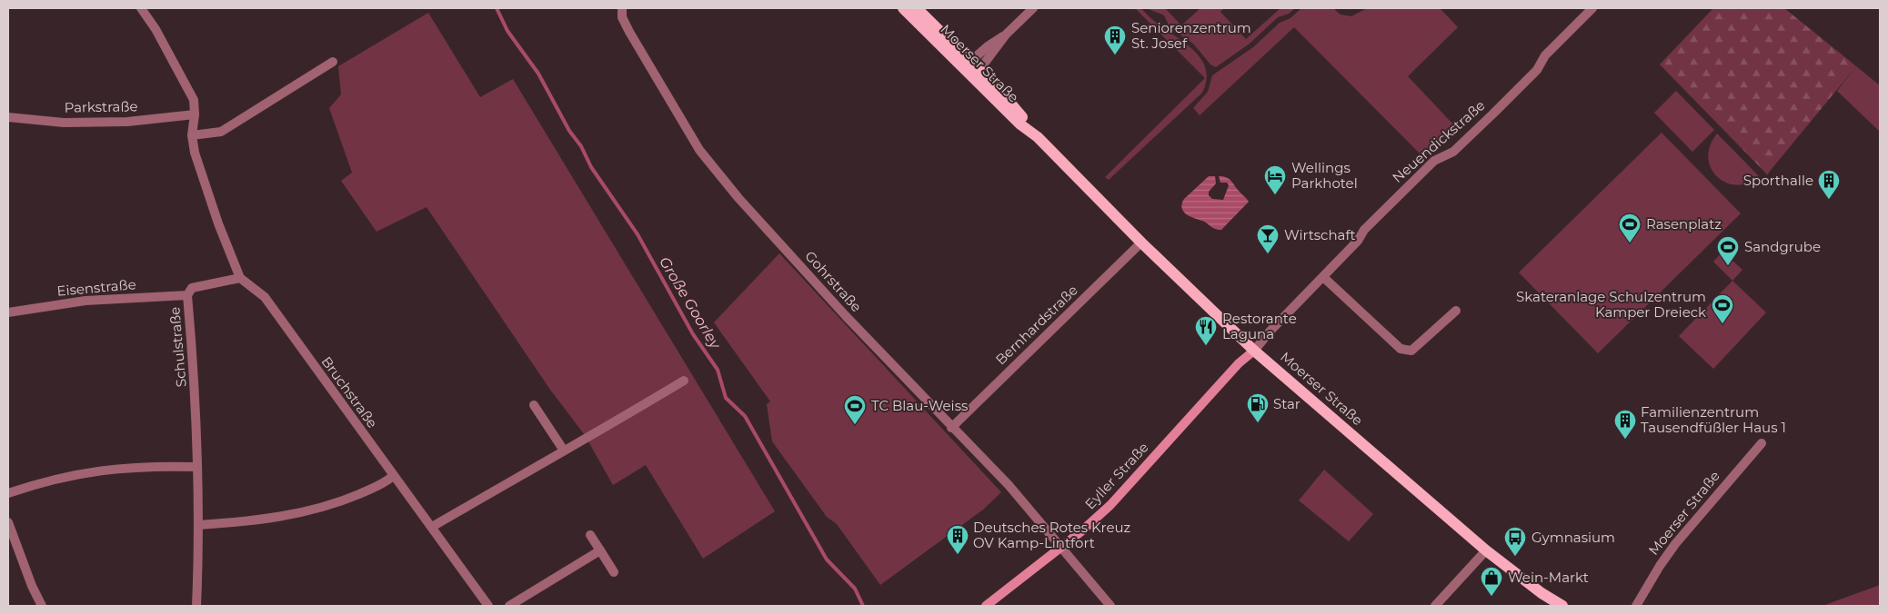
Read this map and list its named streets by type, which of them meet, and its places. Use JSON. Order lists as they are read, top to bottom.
{
  "streets": {
    "main road": ["Moerser Straße", "Eyller Straße"],
    "street": [
      "Parkstraße",
      "Neuendickstraße",
      "Gohrstraße",
      "Eisenstraße",
      "Bernhardstraße",
      "Schulstraße",
      "Bruchstraße"
    ]
  },
  "crossings": [
    ["Moerser Straße", "Neuendickstraße"],
    ["Moerser Straße", "Bernhardstraße"],
    ["Moerser Straße", "Eyller Straße"],
    ["Neuendickstraße", "Eyller Straße"],
    ["Gohrstraße", "Bernhardstraße"],
    ["Gohrstraße", "Eyller Straße"],
    ["Eisenstraße", "Schulstraße"],
    ["Schulstraße", "Bruchstraße"]
  ],
  "water": ["Große Goorley"],
  "places": {
    "building": [
      "Seniorenzentrum St. Josef",
      "Sporthalle",
      "Familienzentrum Tausendfüßler Haus 1",
      "Deutsches Rotes Kreuz OV Kamp-Lintfort"
    ],
    "hotel": ["Wellings Parkhotel"],
    "sports": [
      "Rasenplatz",
      "Sandgrube",
      "Skateranlage Schulzentrum Kamper Dreieck",
      "TC Blau-Weiss"
    ],
    "bar": ["Wirtschaft"],
    "restaurant": ["Restorante Laguna"],
    "fuel station": ["Star"],
    "bus stop": ["Gymnasium"],
    "shop": ["Wein-Markt"]
  }
}
